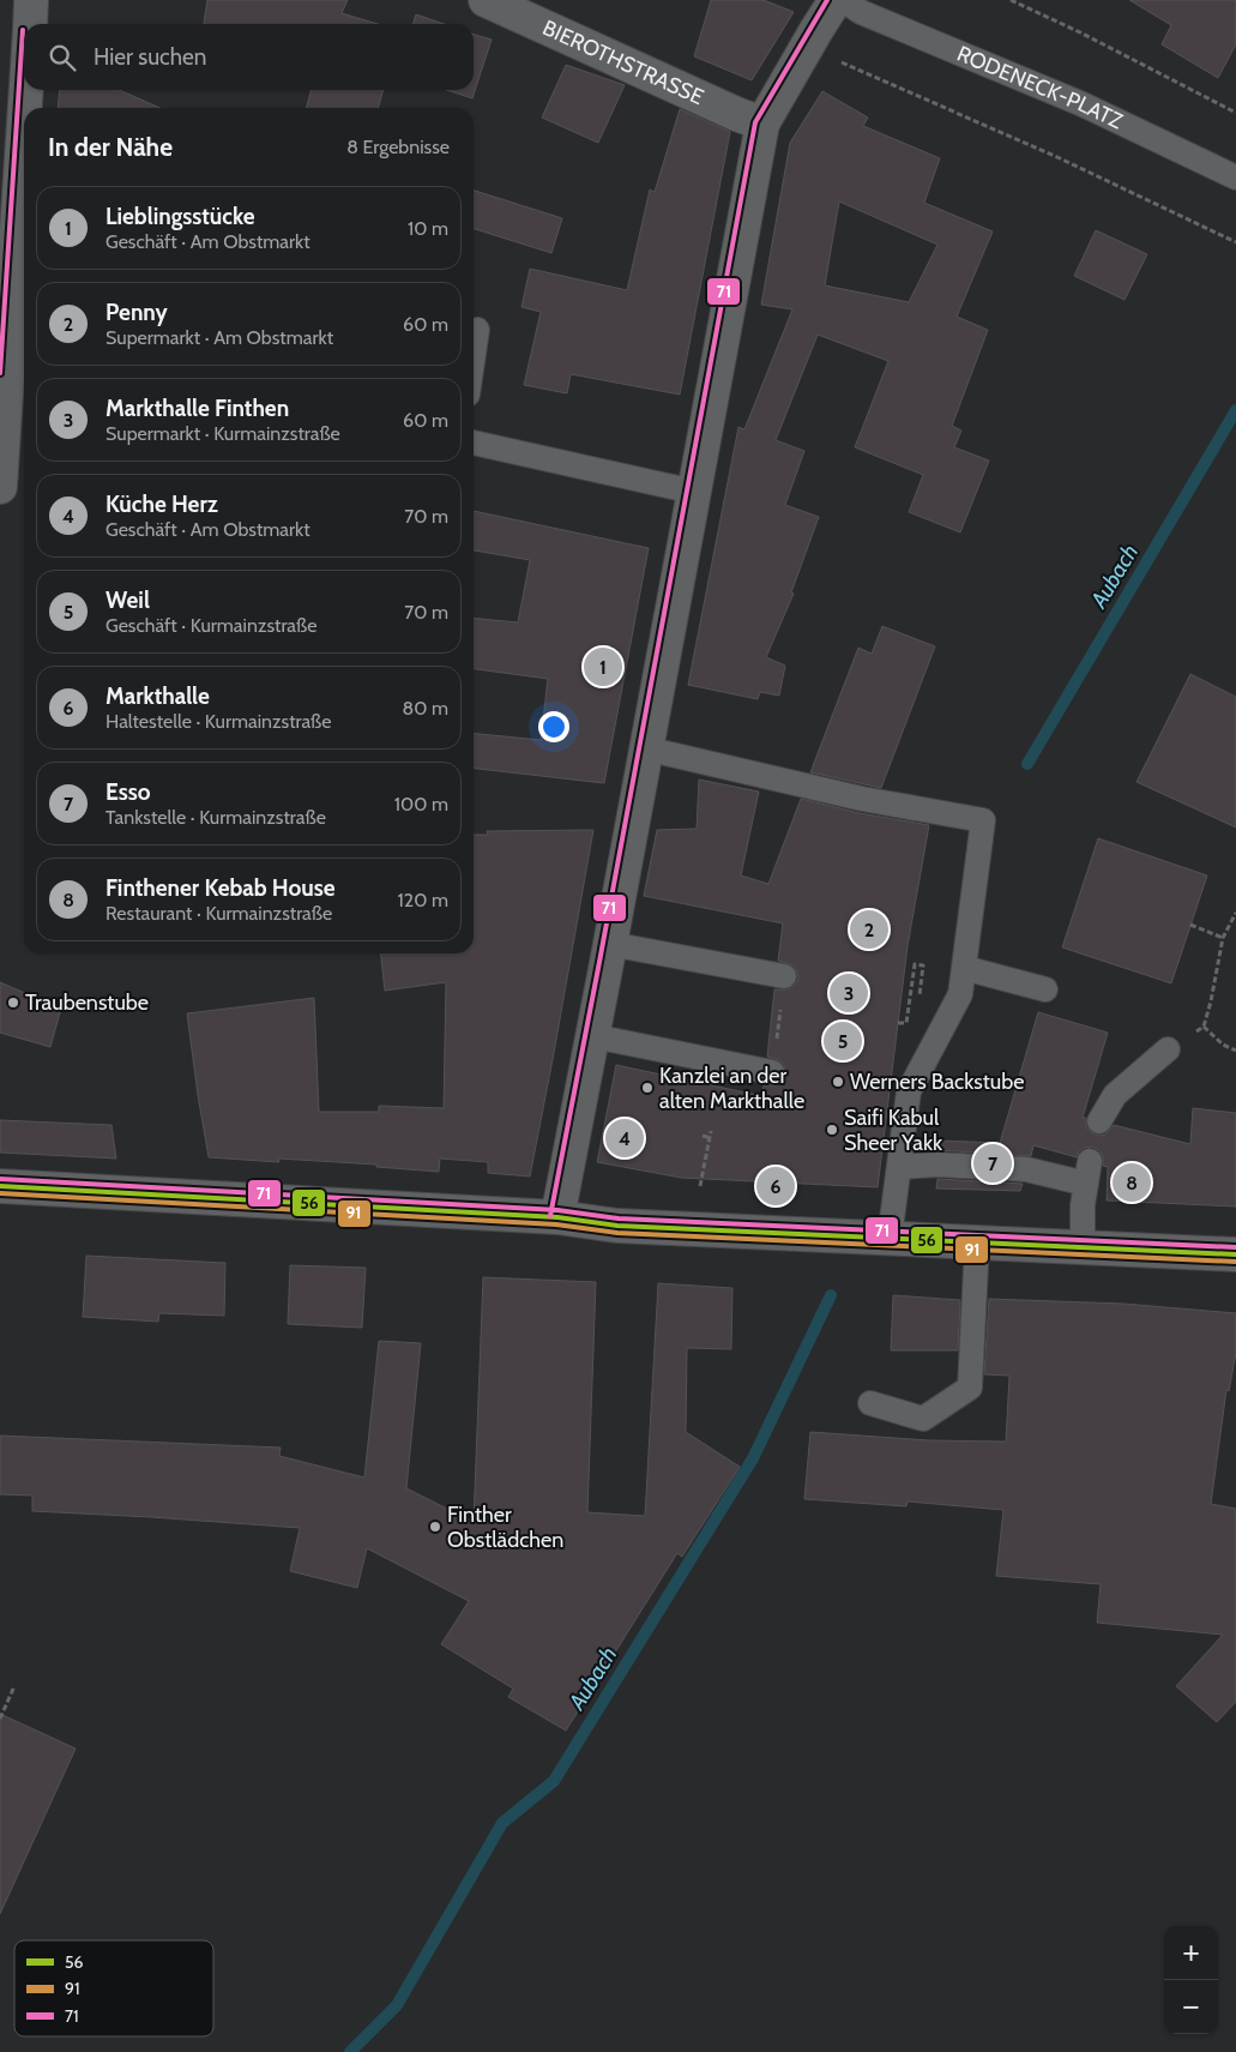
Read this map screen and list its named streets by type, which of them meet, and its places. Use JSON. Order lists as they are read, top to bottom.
{
  "streets": {
    "main road": ["BIEROTHSTRASSE"],
    "lane": ["RODENECK-PLATZ"]
  },
  "water": ["Aubach"],
  "places": [
    "Traubenstube",
    "Werners Backstube",
    "Kanzlei an der alten Markthalle",
    "Saifi Kabul Sheer Yakk",
    "Finther Obstlädchen"
  ],
  "lines": ["transit line 71", "transit line 56", "transit line 91"],
  "legend": ["56", "91", "71"],
  "page": {
    "search": "Hier suchen",
    "heading": ["In der Nähe", "8 Ergebnisse"],
    "list": [
      {
        "mark": "1",
        "name": "Lieblingsstücke",
        "note": "Geschäft · Am Obstmarkt",
        "value": "10 m"
      },
      {
        "mark": "2",
        "name": "Penny",
        "note": "Supermarkt · Am Obstmarkt",
        "value": "60 m"
      },
      {
        "mark": "3",
        "name": "Markthalle Finthen",
        "note": "Supermarkt · Kurmainzstraße",
        "value": "60 m"
      },
      {
        "mark": "4",
        "name": "Küche Herz",
        "note": "Geschäft · Am Obstmarkt",
        "value": "70 m"
      },
      {
        "mark": "5",
        "name": "Weil",
        "note": "Geschäft · Kurmainzstraße",
        "value": "70 m"
      },
      {
        "mark": "6",
        "name": "Markthalle",
        "note": "Haltestelle · Kurmainzstraße",
        "value": "80 m"
      },
      {
        "mark": "7",
        "name": "Esso",
        "note": "Tankstelle · Kurmainzstraße",
        "value": "100 m"
      },
      {
        "mark": "8",
        "name": "Finthener Kebab House",
        "note": "Restaurant · Kurmainzstraße",
        "value": "120 m"
      }
    ],
    "pins": [
      "1",
      "2",
      "3",
      "5",
      "4",
      "7",
      "8",
      "6"
    ],
    "map_buttons": ["+", "−"]
  }
}
